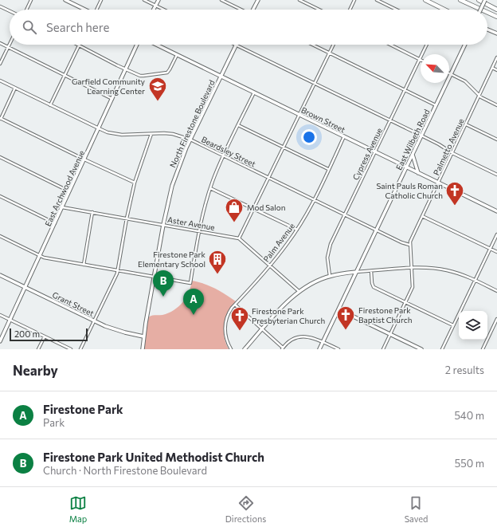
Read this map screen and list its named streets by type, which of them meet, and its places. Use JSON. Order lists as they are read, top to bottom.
{
  "streets": {
    "main road": [
      "Brown Street",
      "North Firestone Boulevard",
      "East Wilbeth Road",
      "East Archwood Avenue",
      "Grant Street"
    ],
    "street": [
      "Palmetto Avenue",
      "Beardsley Street",
      "Cypress Avenue",
      "Aster Avenue",
      "Palm Avenue"
    ]
  },
  "crossings": [
    ["Brown Street", "North Firestone Boulevard"],
    ["Brown Street", "East Wilbeth Road"],
    ["Brown Street", "Palmetto Avenue"],
    ["Brown Street", "Cypress Avenue"],
    ["Brown Street", "Palm Avenue"],
    ["North Firestone Boulevard", "Beardsley Street"],
    ["North Firestone Boulevard", "Aster Avenue"],
    ["North Firestone Boulevard", "Grant Street"],
    ["East Wilbeth Road", "Beardsley Street"],
    ["Palmetto Avenue", "Beardsley Street"],
    ["Beardsley Street", "Cypress Avenue"],
    ["Beardsley Street", "East Archwood Avenue"],
    ["Beardsley Street", "Palm Avenue"],
    ["East Archwood Avenue", "Aster Avenue"],
    ["East Archwood Avenue", "Grant Street"]
  ],
  "places": {
    "school or university": ["Garfield Community Learning Center"],
    "church": ["Saint Pauls Roman Catholic Church", "Firestone Park Baptist Church", "Firestone Park Presbyterian Church"],
    "shop": ["Mod Salon"],
    "building": ["Firestone Park Elementary School"]
  },
  "scale_bar": "200 m",
  "north": "top left",
  "page": {
    "search": "Search here",
    "pins": ["B", "A"],
    "scale": "200 m",
    "heading": ["Nearby", "2 results"],
    "list": [
      {
        "mark": "A",
        "name": "Firestone Park",
        "note": "Park",
        "value": "540 m"
      },
      {
        "mark": "B",
        "name": "Firestone Park United Methodist Church",
        "note": "Church · North Firestone Boulevard",
        "value": "550 m"
      }
    ],
    "nav": ["Map", "Directions", "Saved"]
  }
}
